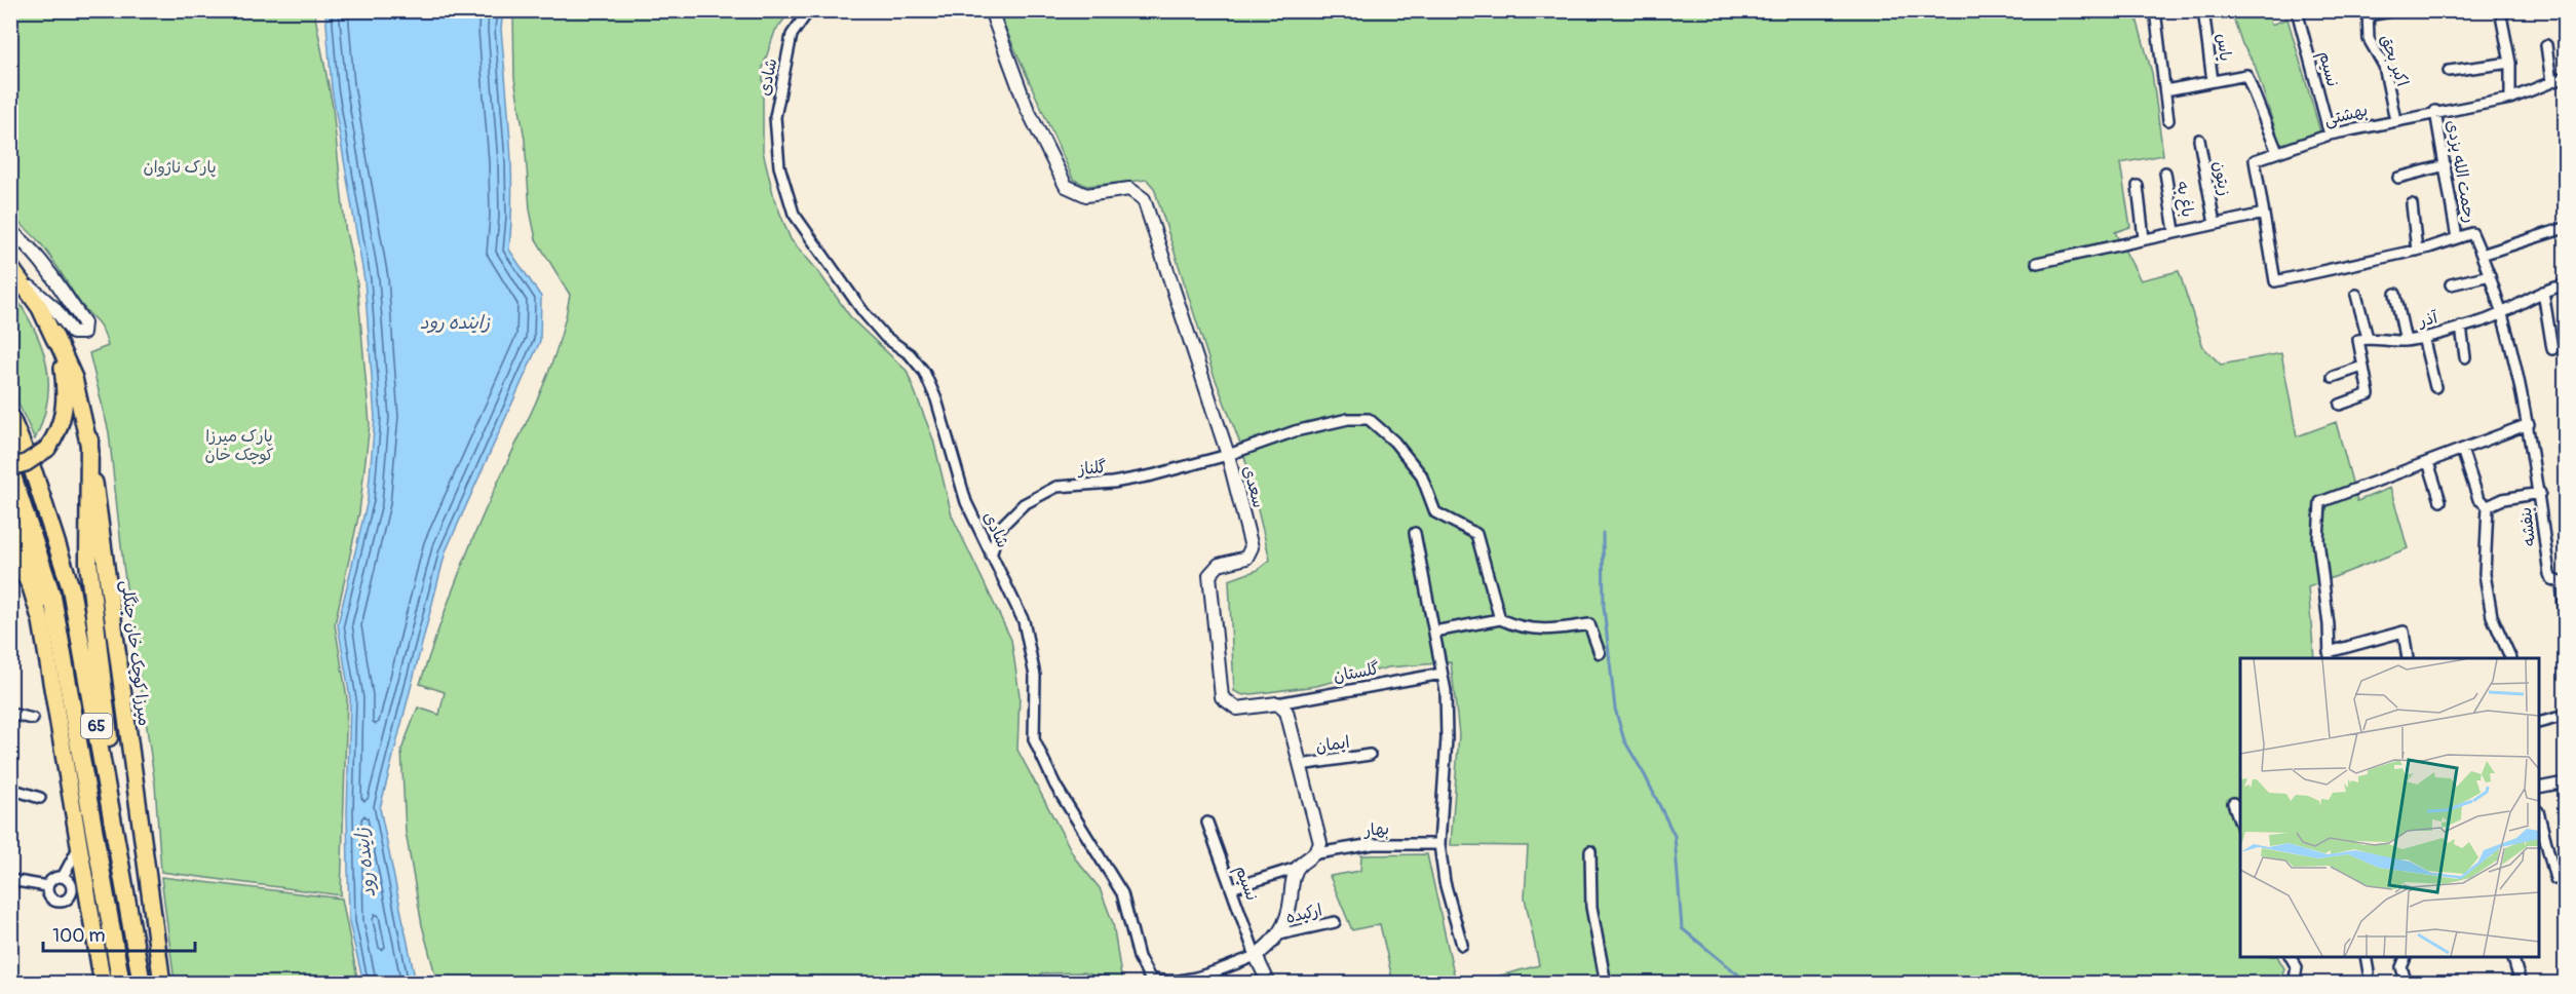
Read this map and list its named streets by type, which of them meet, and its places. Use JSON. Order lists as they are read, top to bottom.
{
  "streets": {
    "highway": ["65"],
    "main road": ["میرزا کوچک خان جنگلی"],
    "street": [
      "یاس",
      "اکبر بحق",
      "نسیم",
      "شادی",
      "بهشتی",
      "رحمت الله یزدی",
      "زيتون",
      "باغ به",
      "آذر",
      "گلناز",
      "سعدی",
      "بنفشه",
      "گلستان",
      "ایمان",
      "بهار",
      "ارکیده"
    ]
  },
  "crossings": [
    ["اکبر بحق", "بهشتی"],
    ["نسیم", "شادی"],
    ["نسیم", "بهشتی"],
    ["شادی", "گلناز"],
    ["بهشتی", "رحمت الله یزدی"],
    ["رحمت الله یزدی", "بنفشه"],
    ["آذر", "بنفشه"],
    ["گلناز", "سعدی"],
    ["سعدی", "گلستان"]
  ],
  "water": ["زاینده رود"],
  "parks": ["پارک ناژوان", "پارک میرزا کوچک خان"],
  "scale_bar": "100 m"
}
